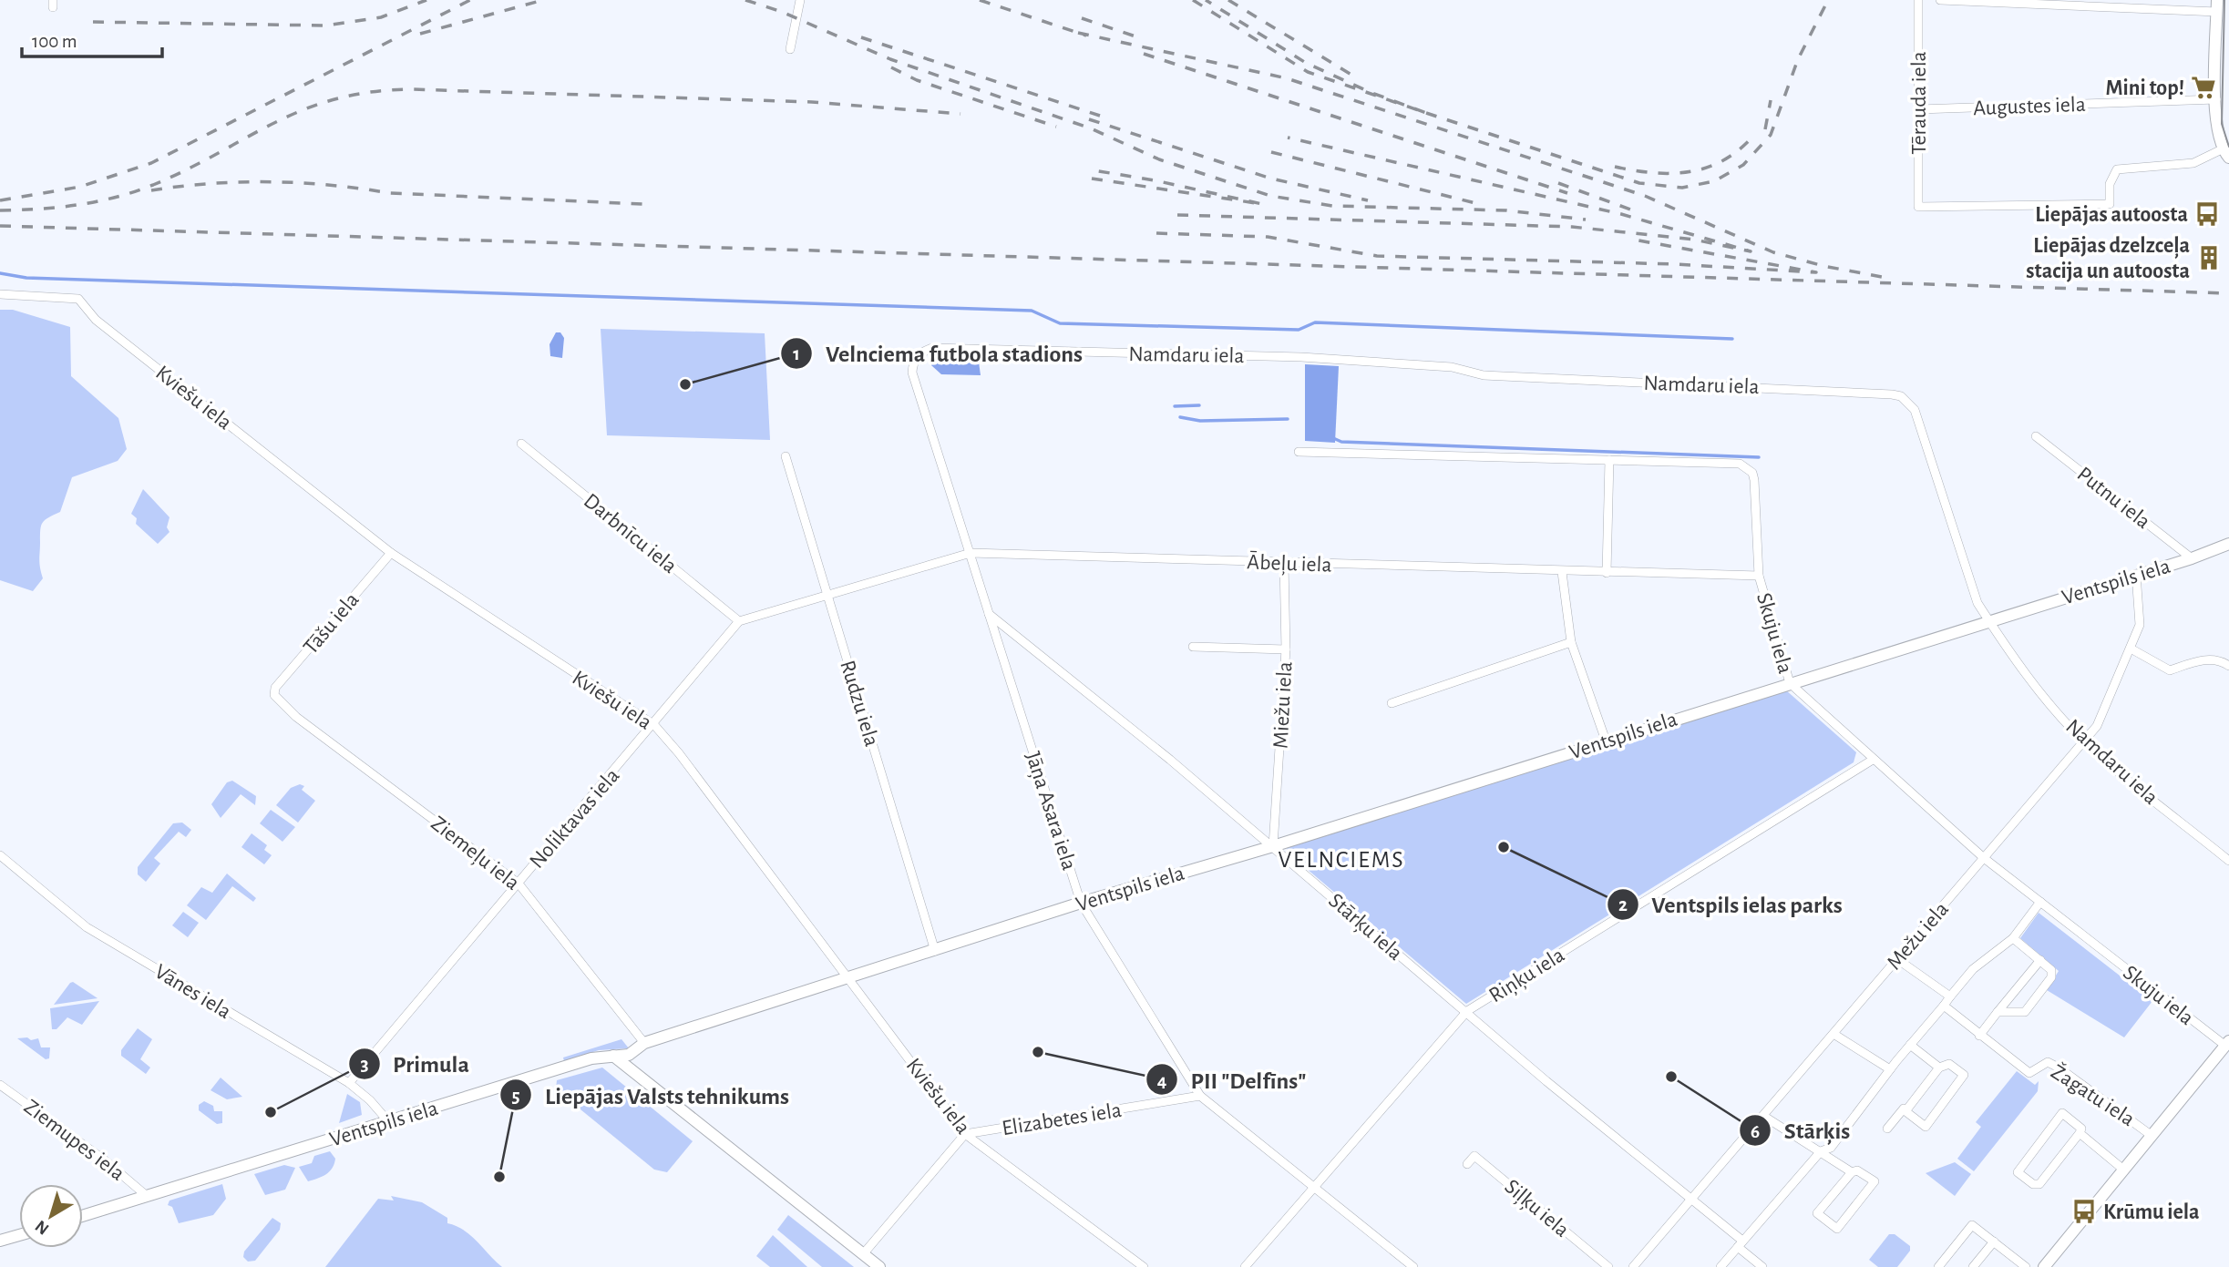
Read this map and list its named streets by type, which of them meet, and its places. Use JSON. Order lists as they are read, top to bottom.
{
  "streets": {
    "street": [
      "Tērauda iela",
      "Augustes iela",
      "Namdaru iela",
      "Kviešu iela",
      "Putnu iela",
      "Darbnīcu iela",
      "Ābeļu iela",
      "Ventspils iela",
      "Tāšu iela",
      "Skuju iela",
      "Rudzu iela",
      "Miežu iela",
      "Jāņa Asara iela",
      "Noliktavas iela",
      "Ziemeļu iela",
      "Stārķu iela",
      "Mežu iela",
      "Riņķu iela",
      "Vānes iela",
      "Žagatu iela",
      "Elizabetes iela",
      "Ziemupes iela",
      "Siļķu iela"
    ]
  },
  "crossings": [
    ["Tērauda iela", "Augustes iela"],
    ["Namdaru iela", "Ventspils iela"],
    ["Namdaru iela", "Jāņa Asara iela"],
    ["Namdaru iela", "Mežu iela"],
    ["Kviešu iela", "Ventspils iela"],
    ["Kviešu iela", "Tāšu iela"],
    ["Kviešu iela", "Noliktavas iela"],
    ["Kviešu iela", "Elizabetes iela"],
    ["Putnu iela", "Ventspils iela"],
    ["Darbnīcu iela", "Noliktavas iela"],
    ["Ābeļu iela", "Skuju iela"],
    ["Ābeļu iela", "Rudzu iela"],
    ["Ābeļu iela", "Miežu iela"],
    ["Ābeļu iela", "Jāņa Asara iela"],
    ["Ventspils iela", "Skuju iela"],
    ["Ventspils iela", "Rudzu iela"],
    ["Ventspils iela", "Miežu iela"],
    ["Ventspils iela", "Jāņa Asara iela"],
    ["Ventspils iela", "Ziemeļu iela"],
    ["Ventspils iela", "Stārķu iela"],
    ["Ventspils iela", "Mežu iela"],
    ["Ventspils iela", "Vānes iela"],
    ["Ventspils iela", "Ziemupes iela"],
    ["Tāšu iela", "Ziemeļu iela"],
    ["Skuju iela", "Mežu iela"],
    ["Skuju iela", "Riņķu iela"],
    ["Miežu iela", "Stārķu iela"],
    ["Jāņa Asara iela", "Stārķu iela"],
    ["Jāņa Asara iela", "Riņķu iela"],
    ["Jāņa Asara iela", "Elizabetes iela"],
    ["Noliktavas iela", "Ziemeļu iela"],
    ["Noliktavas iela", "Vānes iela"],
    ["Stārķu iela", "Mežu iela"],
    ["Stārķu iela", "Riņķu iela"]
  ],
  "districts": ["VELNCIEMS"],
  "places": {
    "supermarket": ["Mini top!"],
    "bus stop": ["Liepājas autoosta", "Krūmu iela"],
    "building": ["Liepājas dzelzceļa stacija un autoosta"],
    "other": [
      "Velnciema futbola stadions",
      "Ventspils ielas parks",
      "PII \"Delfīns\"",
      "Stārķis",
      "Primula",
      "Liepājas Valsts tehnikums"
    ]
  },
  "scale_bar": "100 m",
  "north": "bottom left"
}
